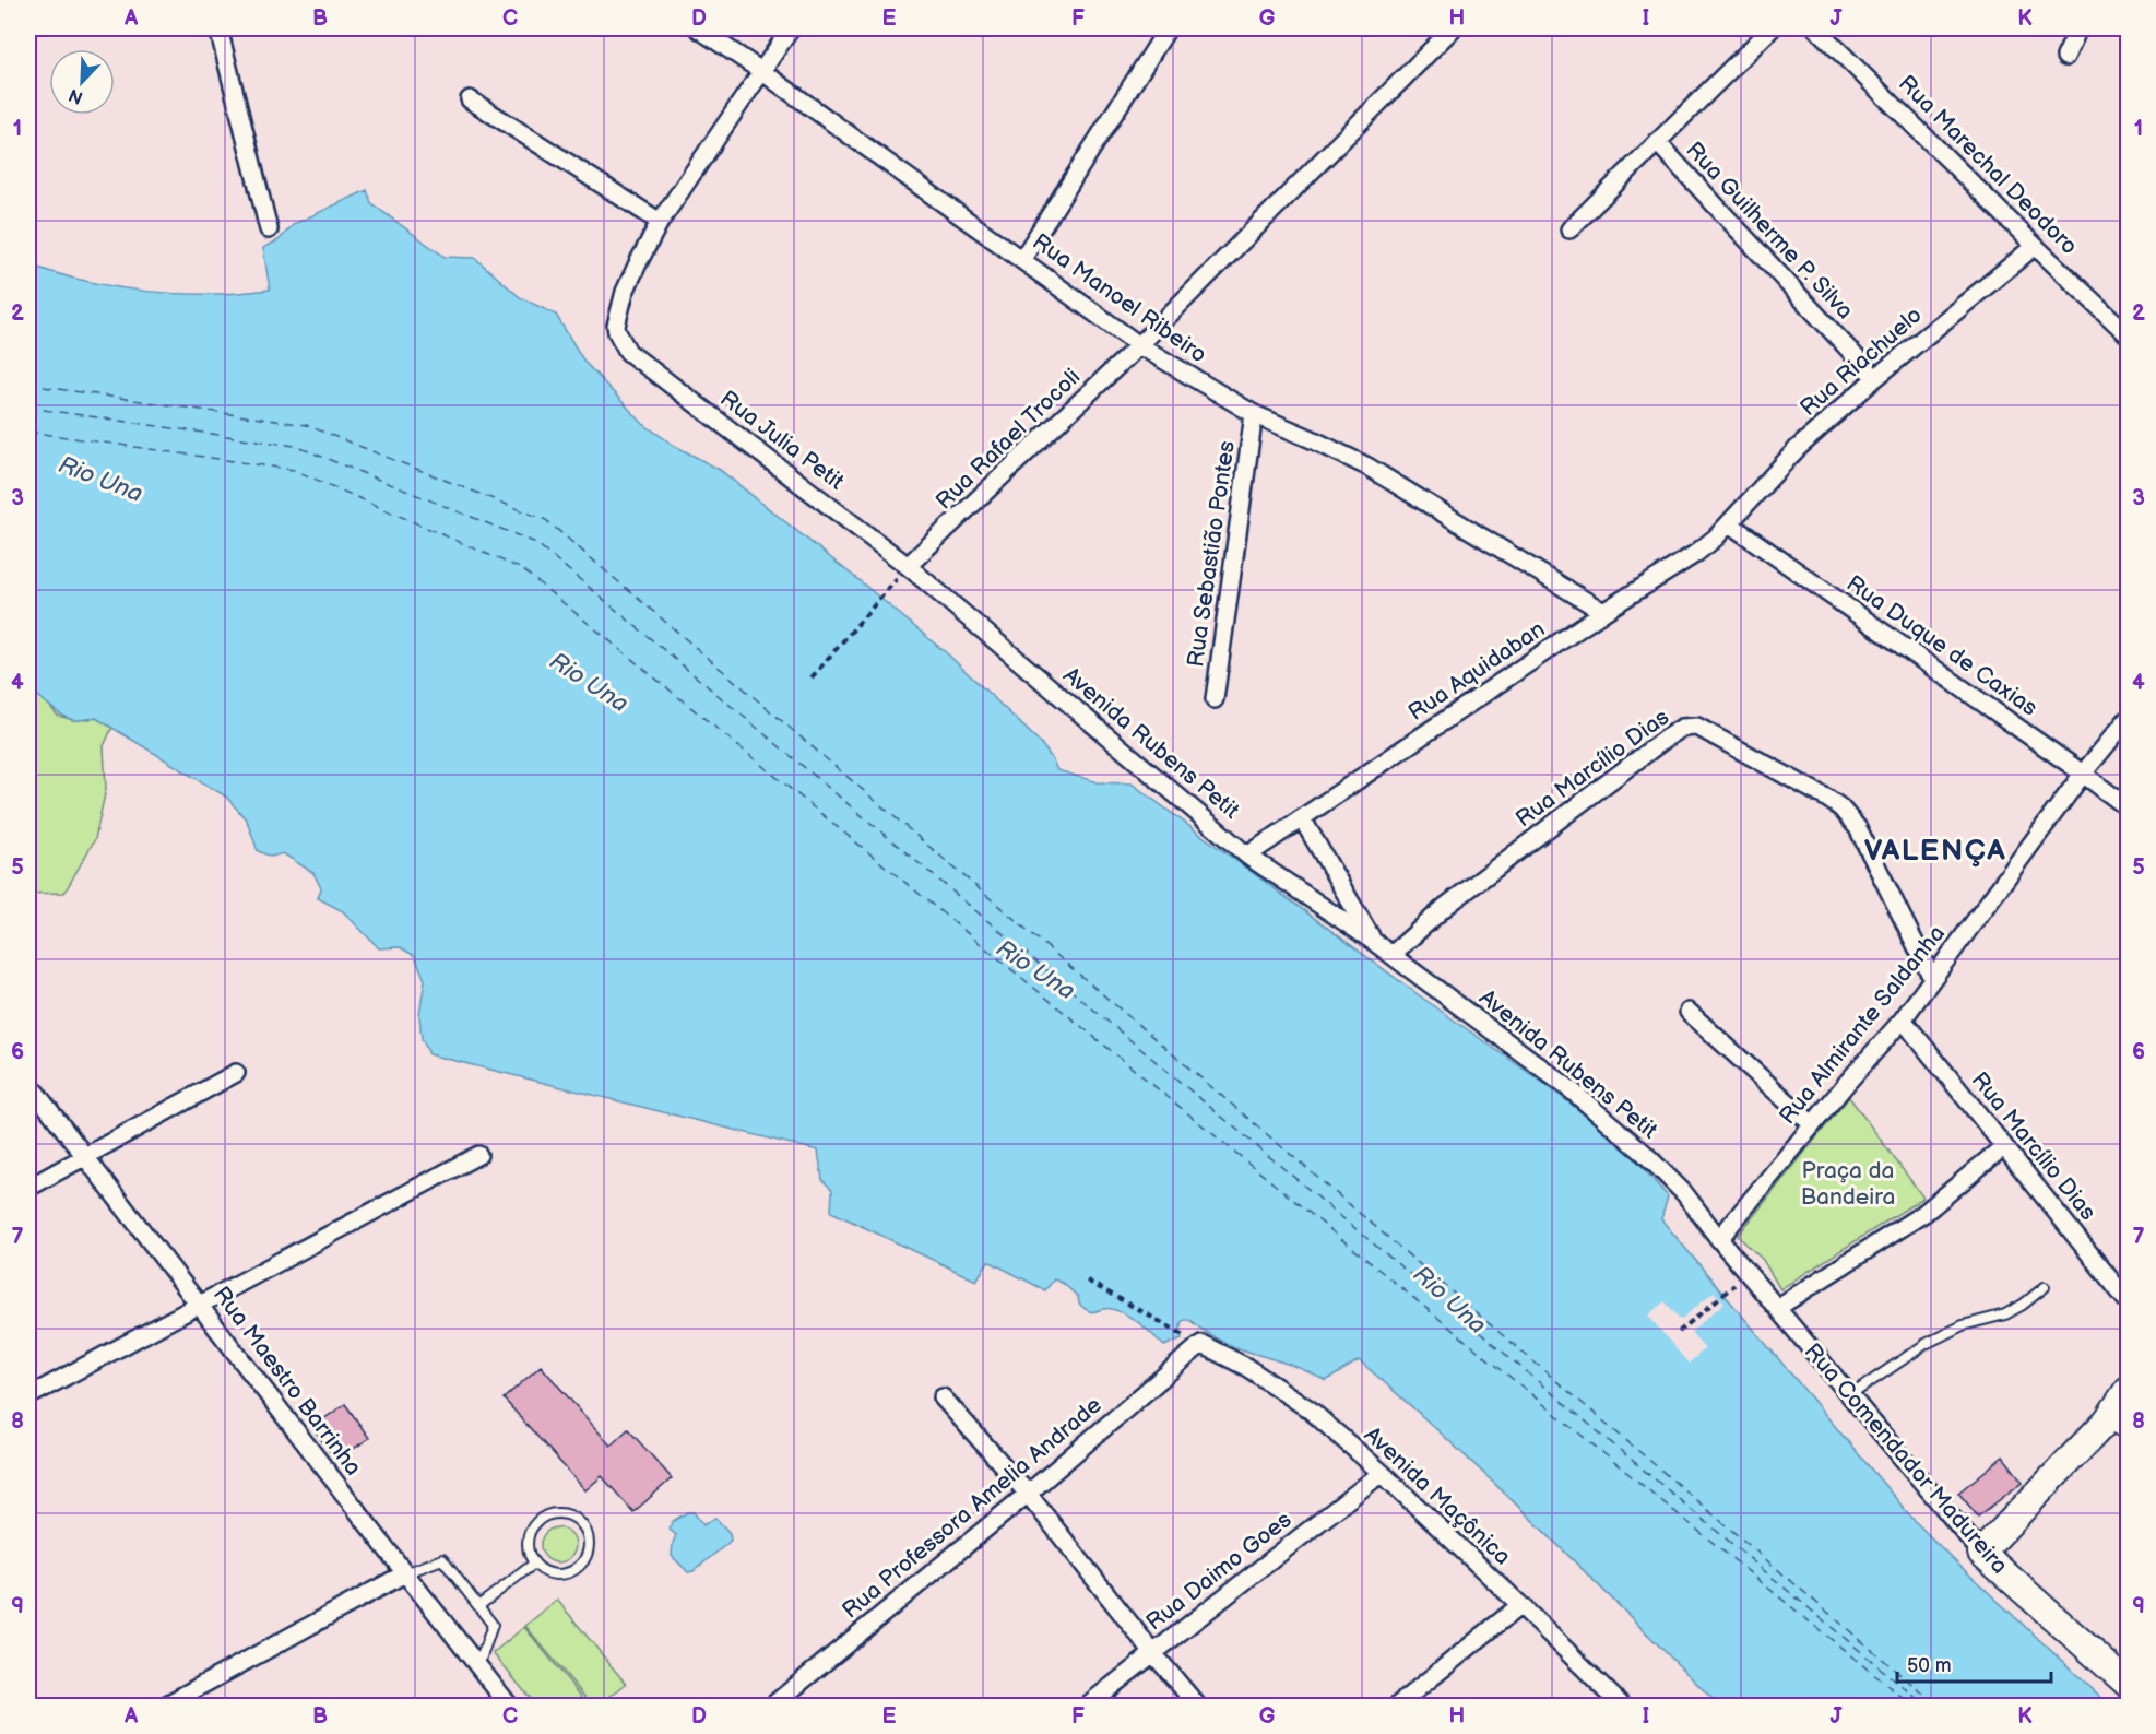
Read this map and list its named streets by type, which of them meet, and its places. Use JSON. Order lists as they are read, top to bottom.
{
  "streets": {
    "main road": ["Rua Comendador Madureira"],
    "street": [
      "Rua Marechal Deodoro",
      "Rua Guilherme P. Silva",
      "Rua Manoel Ribeiro",
      "Rua Riachuelo",
      "Rua Rafael Trocoli",
      "Rua Julia Petit",
      "Rua Sebastião Pontes",
      "Rua Duque de Caxias",
      "Rua Aquidaban",
      "Avenida Rubens Petit",
      "Rua Marcílio Dias",
      "Rua Almirante Saldanha",
      "Rua Maestro Barrinha",
      "Avenida Maçônica",
      "Rua Professora Amelia Andrade",
      "Rua Daimo Goes"
    ]
  },
  "crossings": [
    ["Rua Marechal Deodoro", "Rua Riachuelo"],
    ["Rua Guilherme P. Silva", "Rua Riachuelo"],
    ["Rua Manoel Ribeiro", "Rua Rafael Trocoli"],
    ["Rua Manoel Ribeiro", "Rua Sebastião Pontes"],
    ["Rua Manoel Ribeiro", "Rua Aquidaban"],
    ["Rua Riachuelo", "Rua Duque de Caxias"],
    ["Rua Riachuelo", "Rua Aquidaban"],
    ["Rua Rafael Trocoli", "Rua Julia Petit"],
    ["Rua Rafael Trocoli", "Avenida Rubens Petit"],
    ["Rua Julia Petit", "Avenida Rubens Petit"],
    ["Rua Duque de Caxias", "Rua Aquidaban"],
    ["Rua Duque de Caxias", "Rua Almirante Saldanha"],
    ["Rua Aquidaban", "Avenida Rubens Petit"],
    ["Avenida Rubens Petit", "Rua Marcílio Dias"],
    ["Avenida Rubens Petit", "Rua Almirante Saldanha"],
    ["Rua Marcílio Dias", "Rua Almirante Saldanha"],
    ["Avenida Maçônica", "Rua Professora Amelia Andrade"],
    ["Avenida Maçônica", "Rua Daimo Goes"]
  ],
  "districts": ["VALENÇA"],
  "water": ["Rio Una"],
  "parks": ["Praça da Bandeira"],
  "scale_bar": "50 m",
  "north": "bottom left",
  "grid": {
    "columns": [
      "A",
      "B",
      "C",
      "D",
      "E",
      "F",
      "G",
      "H",
      "I",
      "J",
      "K"
    ],
    "rows": [
      "1",
      "2",
      "3",
      "4",
      "5",
      "6",
      "7",
      "8",
      "9"
    ]
  }
}
